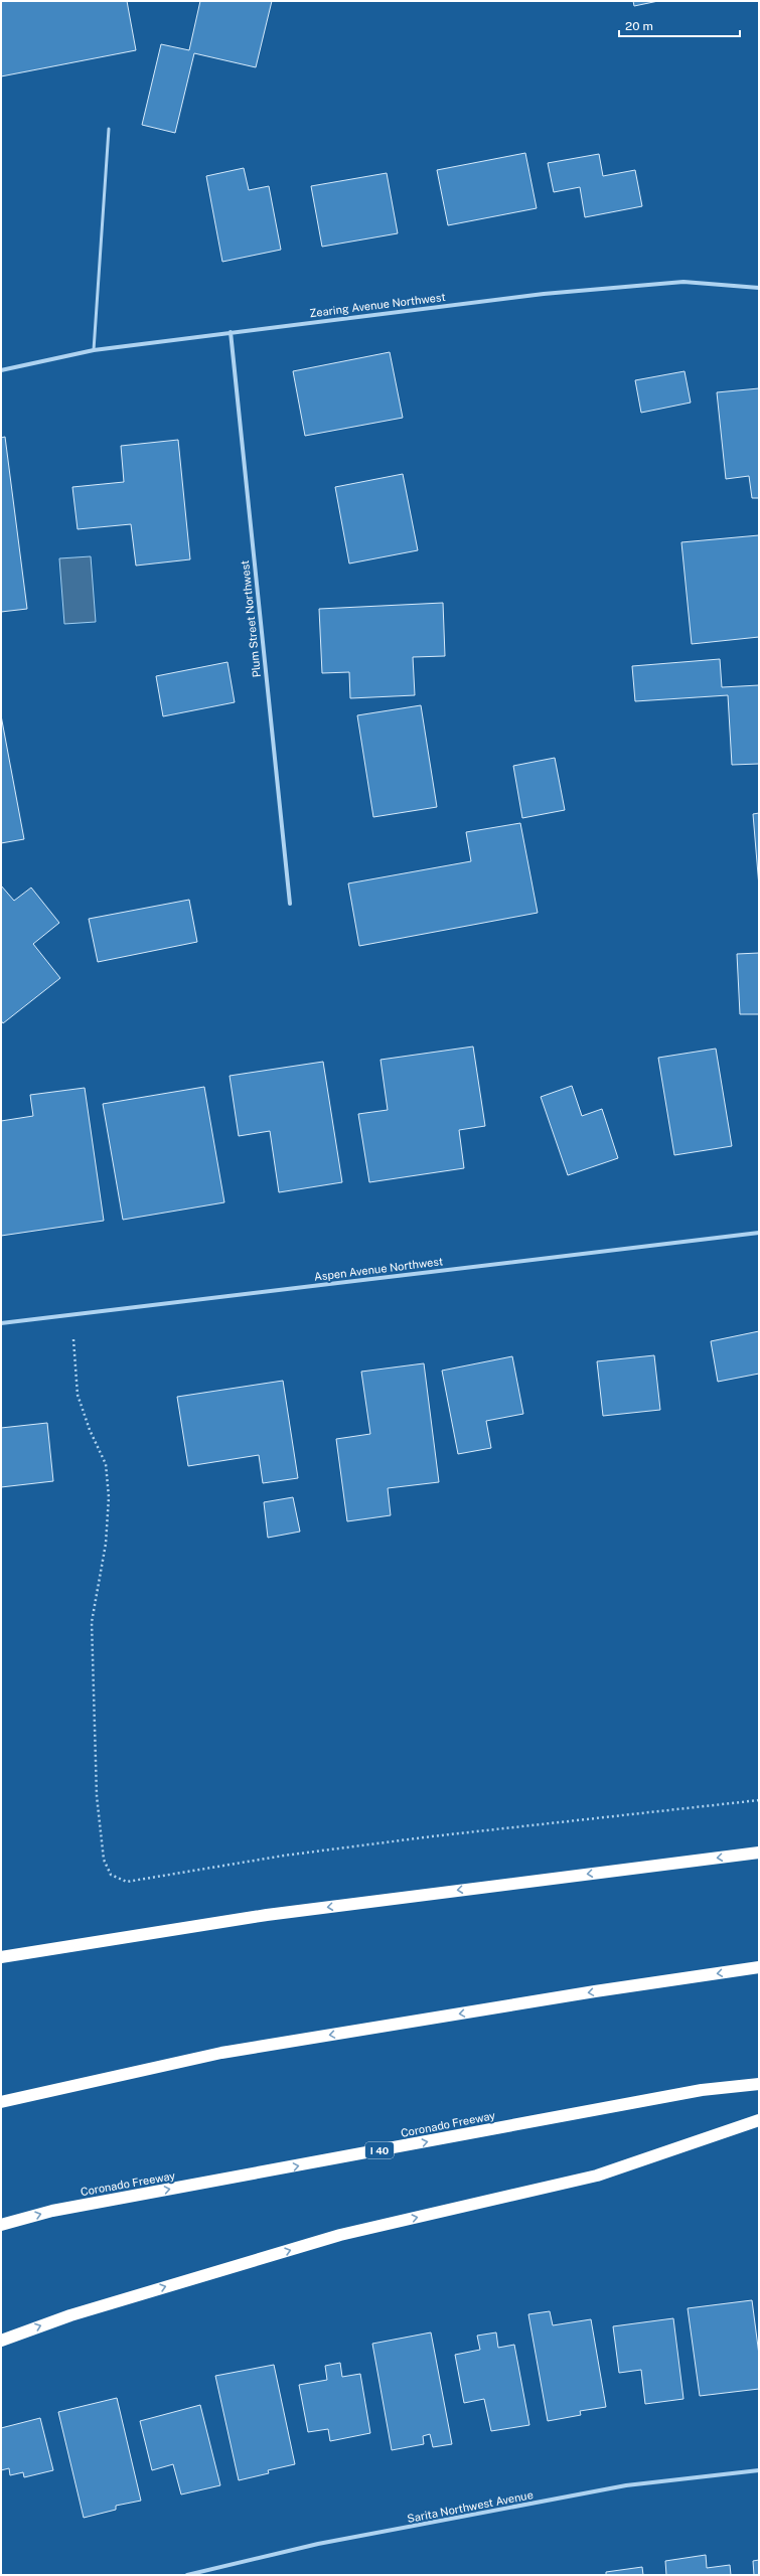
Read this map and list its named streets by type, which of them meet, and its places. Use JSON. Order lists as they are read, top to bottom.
{
  "streets": {
    "highway": ["Coronado Freeway", "I 40"],
    "street": [
      "Zearing Avenue Northwest",
      "Plum Street Northwest",
      "Aspen Avenue Northwest",
      "Sarita Northwest Avenue"
    ]
  },
  "crossings": [
    ["Zearing Avenue Northwest", "Plum Street Northwest"]
  ],
  "scale_bar": "20 m"
}
